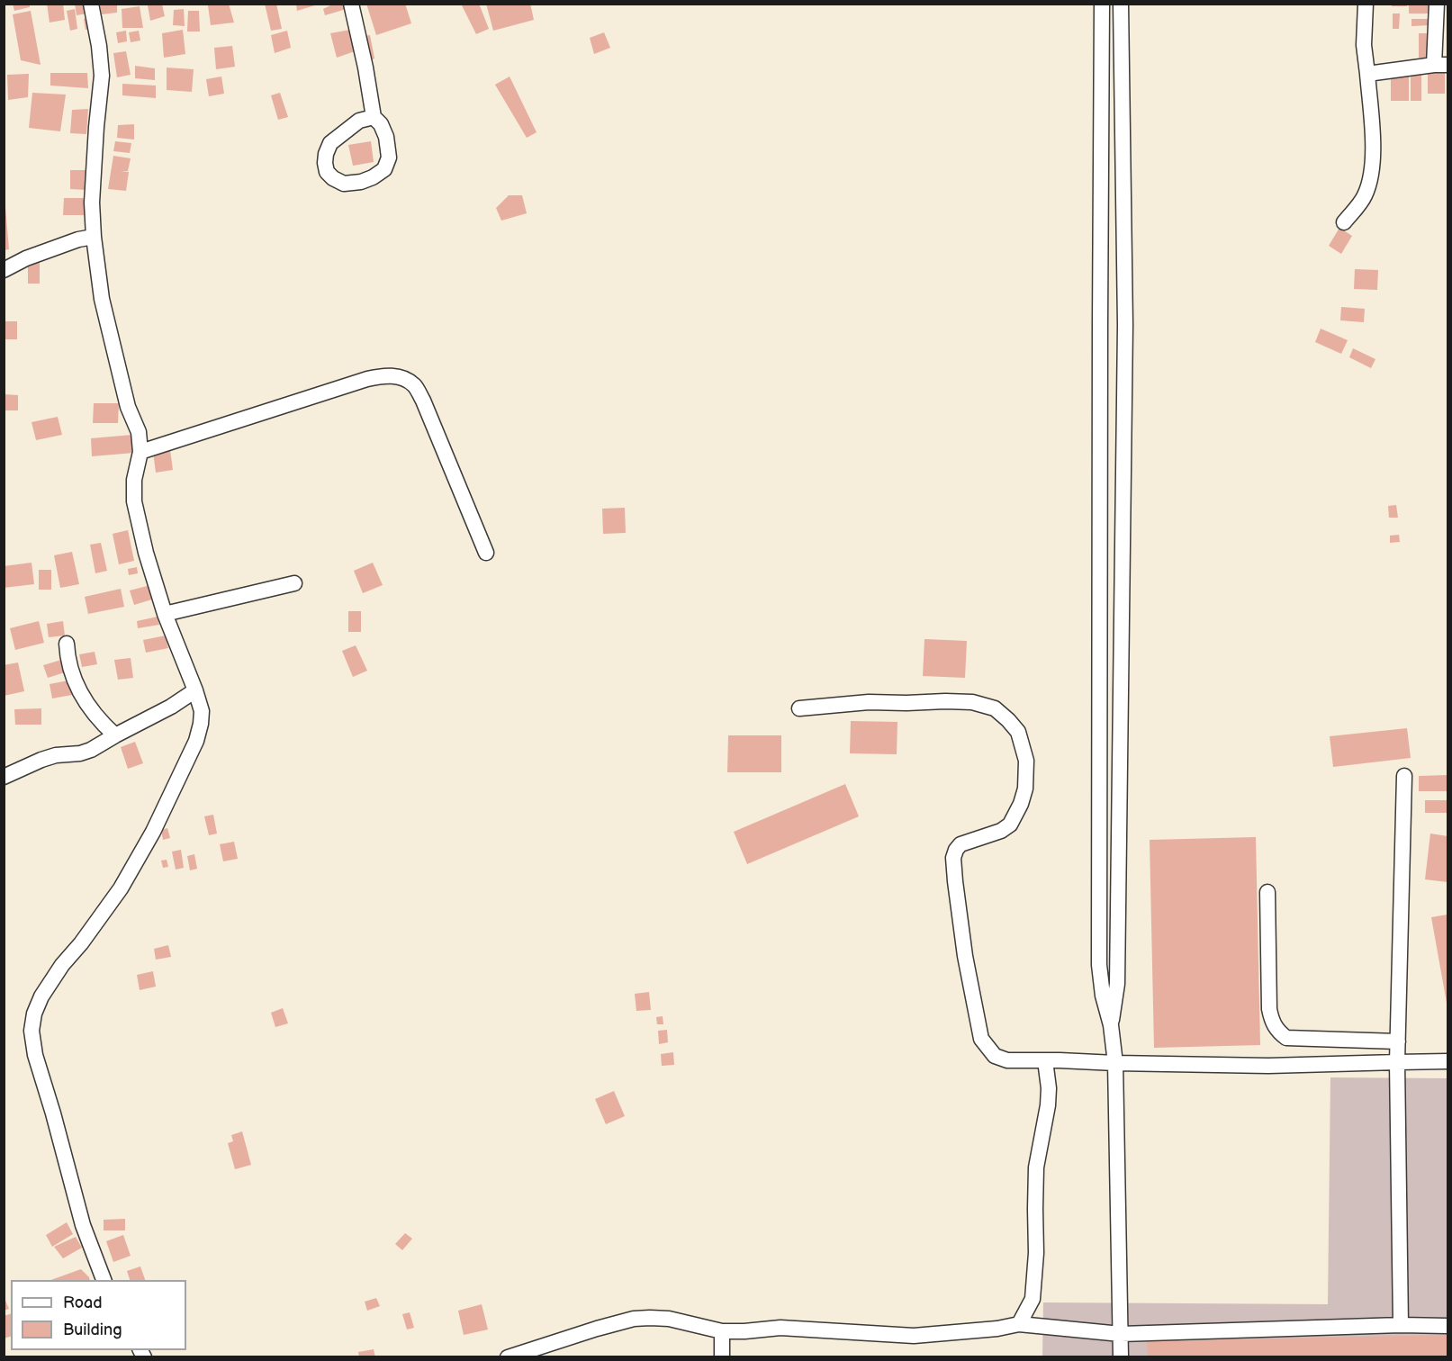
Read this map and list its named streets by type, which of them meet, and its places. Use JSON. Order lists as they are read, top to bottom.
{
  "legend": ["Road", "Building"]
}
